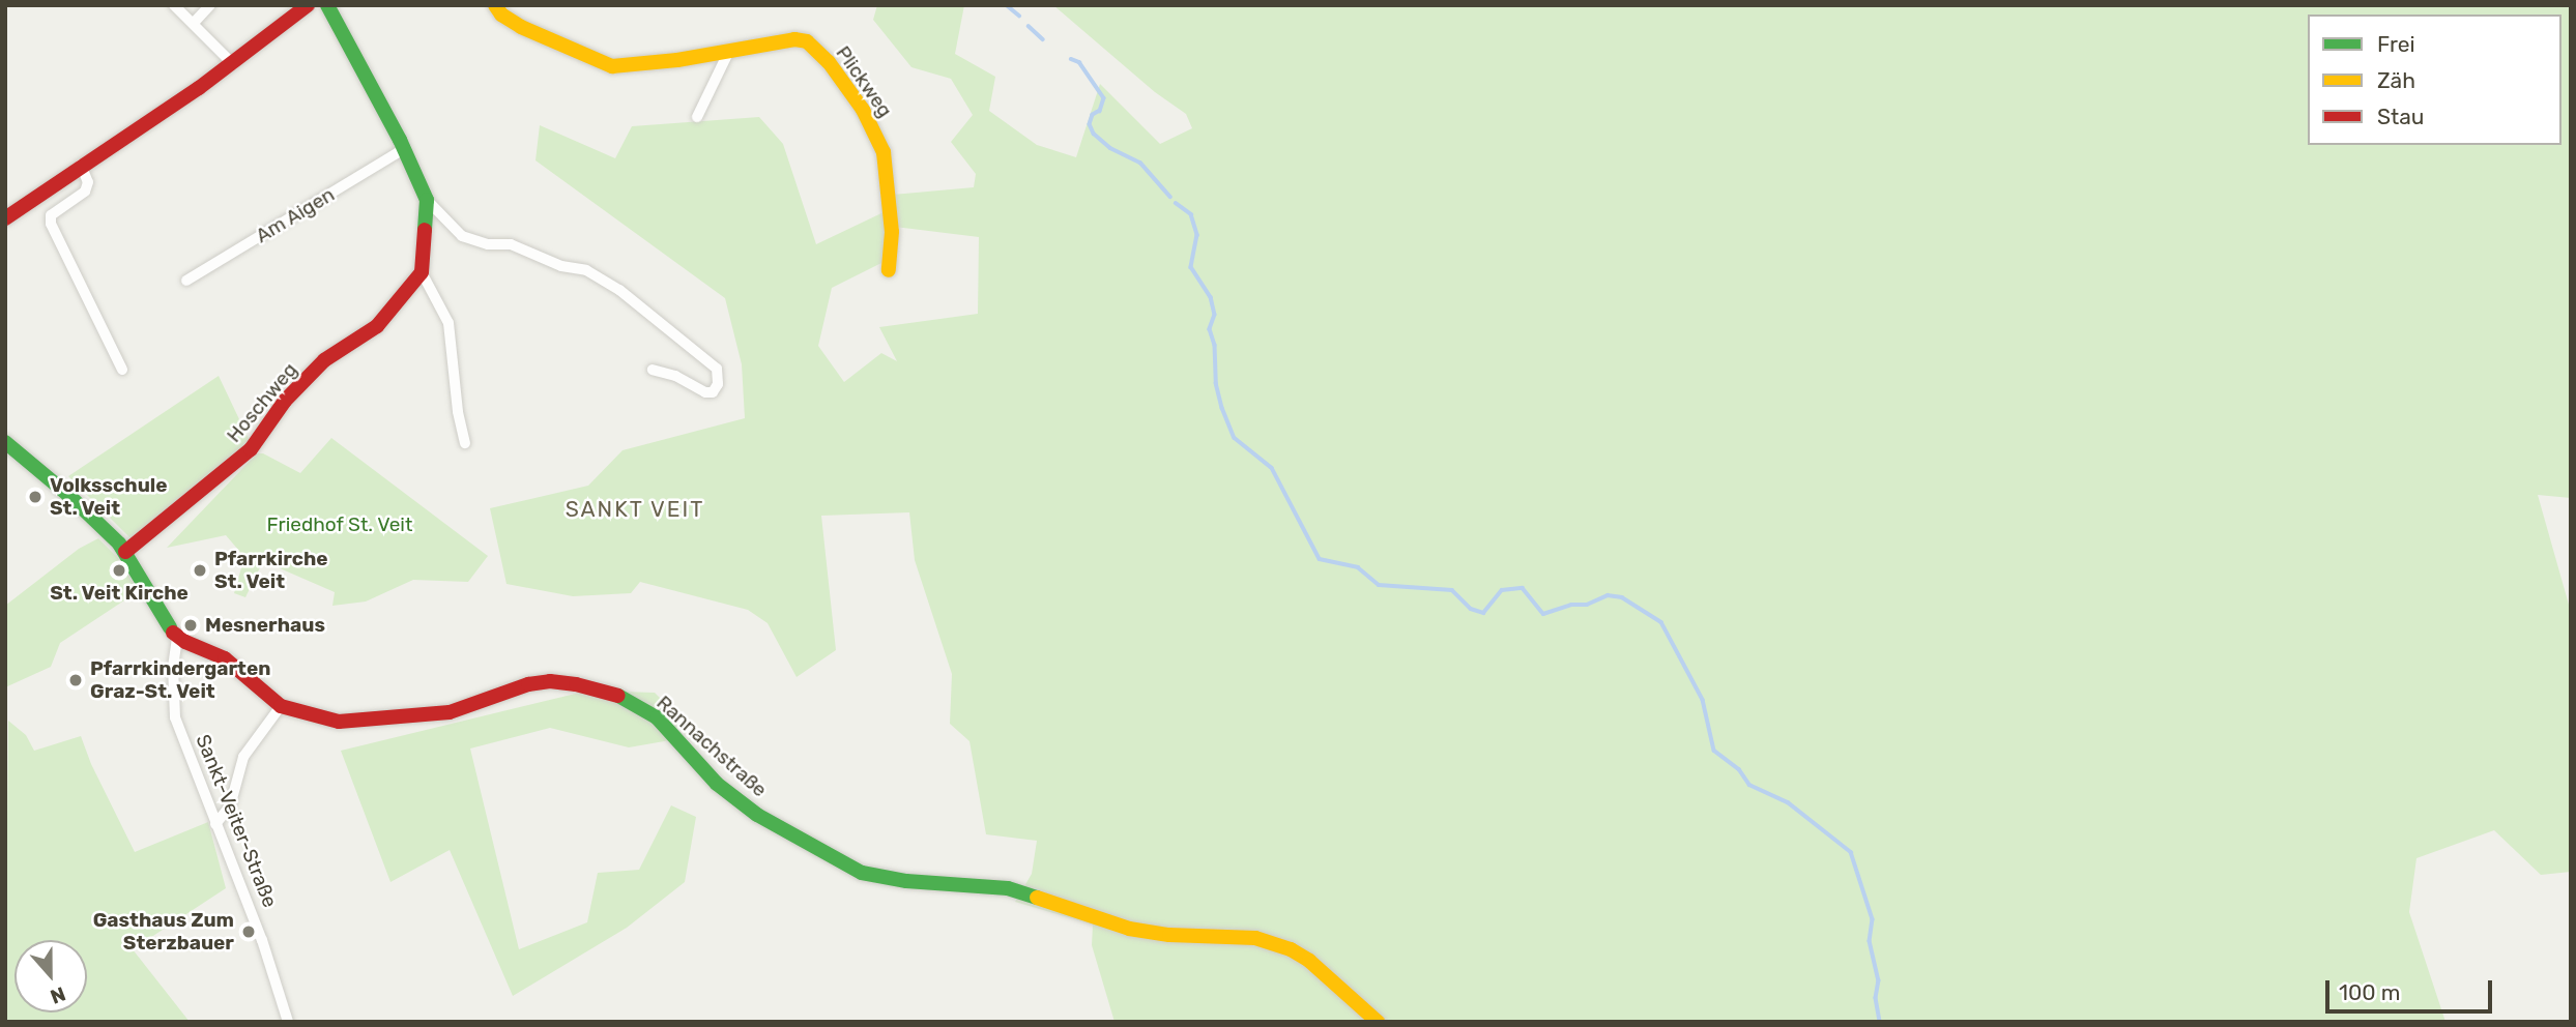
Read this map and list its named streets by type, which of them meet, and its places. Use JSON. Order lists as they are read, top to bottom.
{
  "streets": {
    "street": [
      "Plickweg",
      "Am Aigen",
      "Hoschweg",
      "Rannachstraße",
      "Sankt-Veiter-Straße"
    ]
  },
  "crossings": [
    ["Rannachstraße", "Sankt-Veiter-Straße"]
  ],
  "districts": ["SANKT VEIT"],
  "parks": ["Friedhof St. Veit"],
  "places": [
    "Volksschule St. Veit",
    "St. Veit Kirche",
    "Pfarrkirche St. Veit",
    "Mesnerhaus",
    "Pfarrkindergarten Graz-St. Veit",
    "Gasthaus Zum Sterzbauer"
  ],
  "legend": ["Frei", "Zäh", "Stau"],
  "scale_bar": "100 m",
  "north": "bottom"
}
